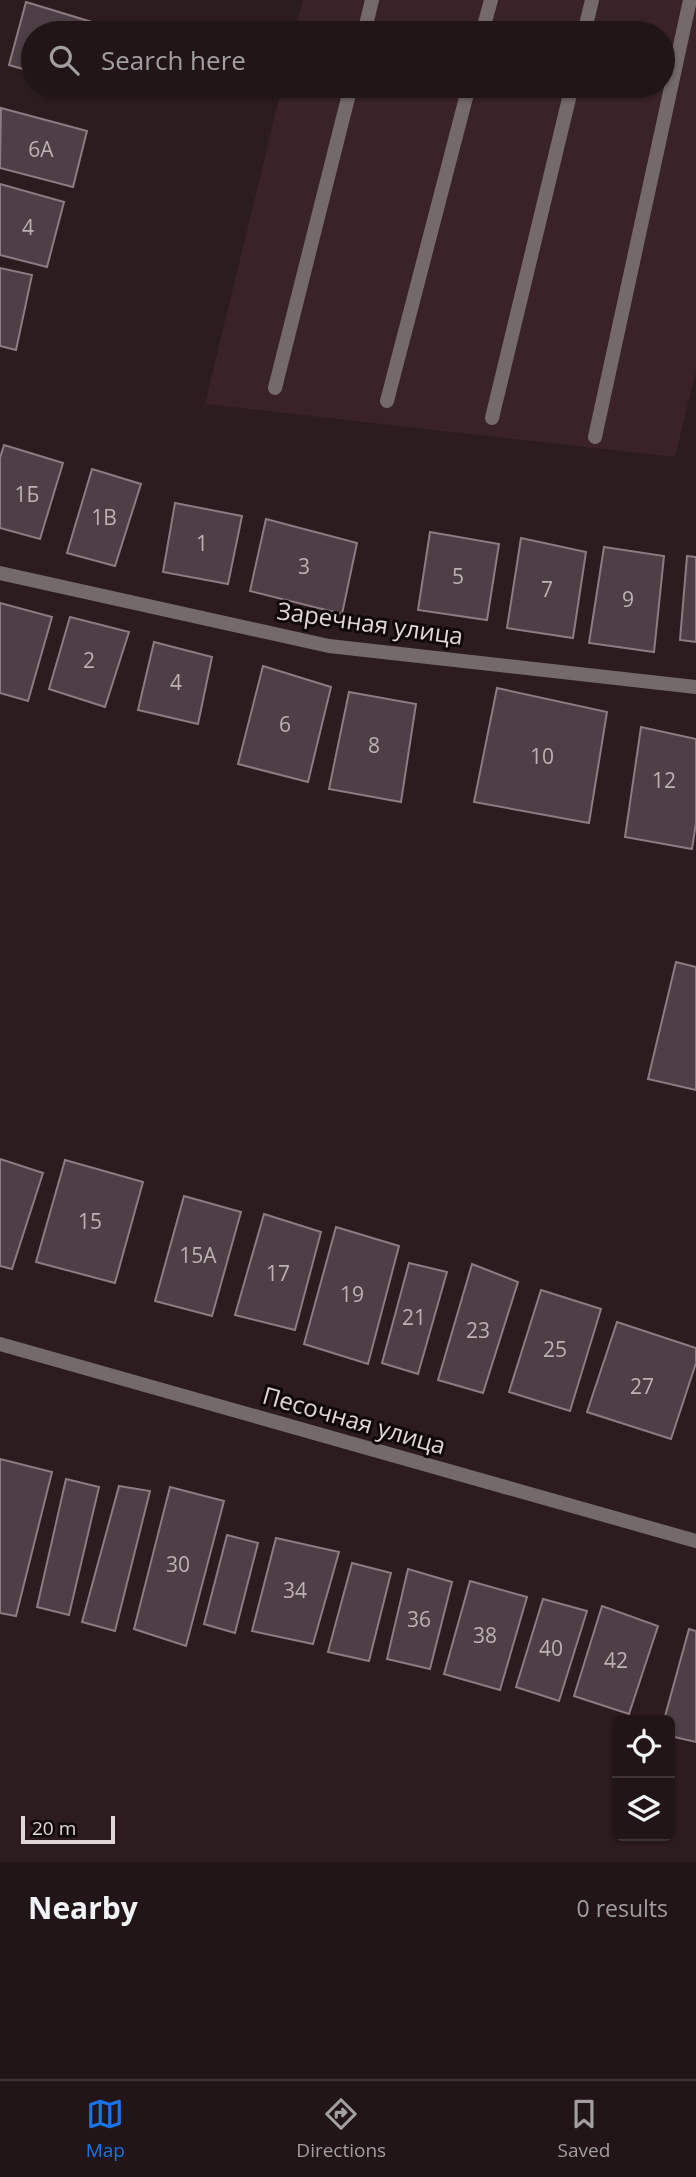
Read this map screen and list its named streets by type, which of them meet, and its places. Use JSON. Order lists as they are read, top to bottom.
{
  "streets": {
    "street": ["Заречная улица", "Песочная улица"]
  },
  "house_numbers": [
    "6А",
    "4",
    "1Б",
    "1В",
    "1",
    "3",
    "5",
    "7",
    "9",
    "2",
    "4",
    "6",
    "8",
    "10",
    "12",
    "15",
    "15А",
    "17",
    "19",
    "21",
    "23",
    "25",
    "27",
    "30",
    "34",
    "36",
    "38",
    "40",
    "42"
  ],
  "scale_bar": "20 m",
  "page": {
    "search": "Search here",
    "scale": "20 m",
    "heading": ["Nearby", "0 results"],
    "nav": ["Map", "Directions", "Saved"]
  }
}
